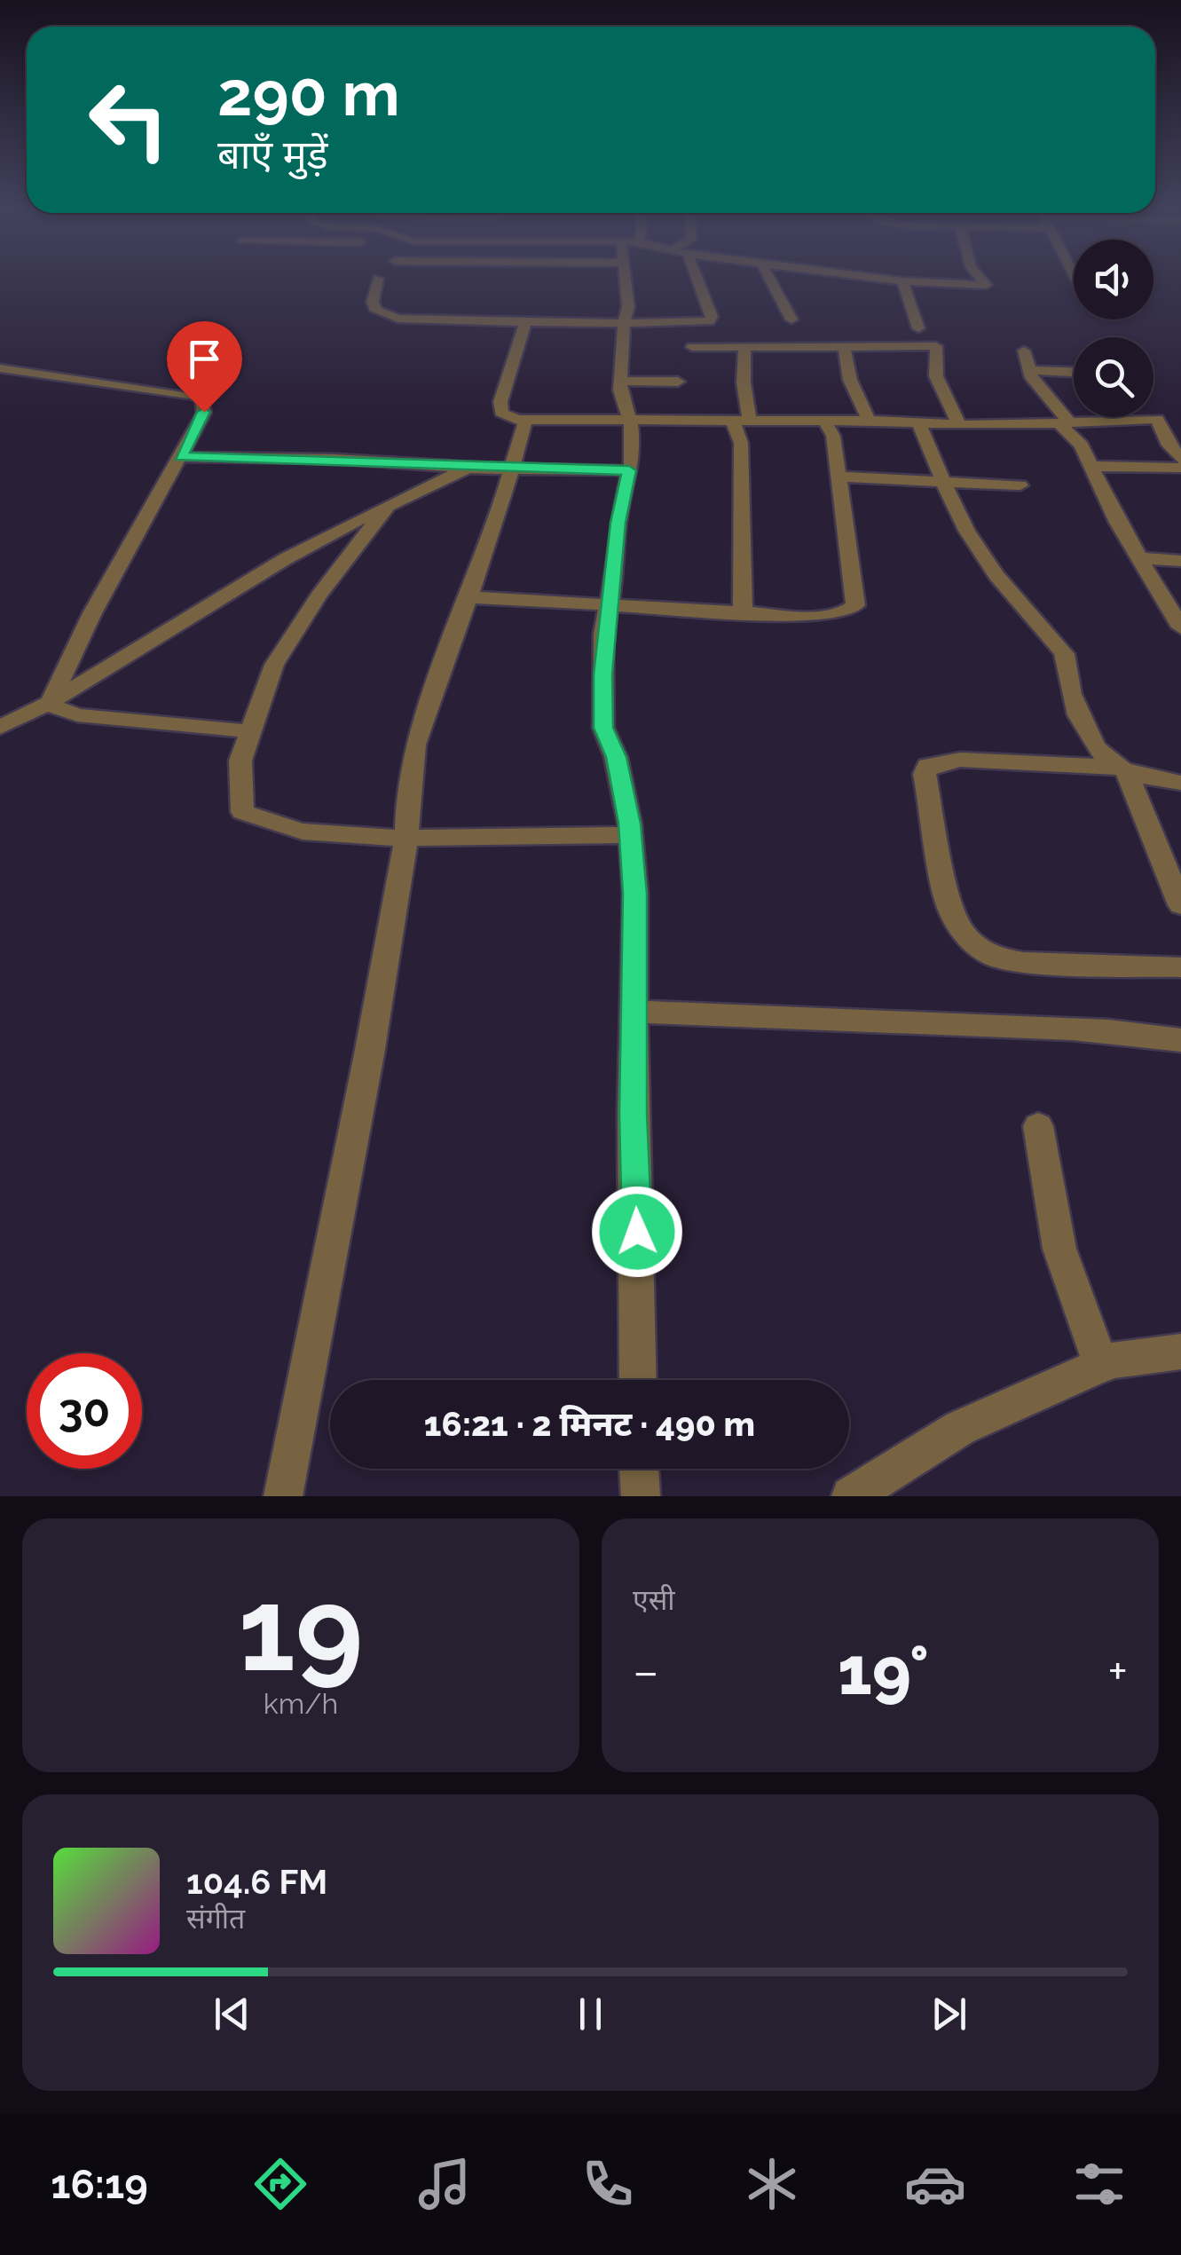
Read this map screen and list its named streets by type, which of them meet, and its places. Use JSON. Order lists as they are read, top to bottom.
{
  "page": {
    "turn": ["290 m", "बाएँ मुड़ें"],
    "limit": "30",
    "trip": "16:21 · 2 मिनट · 490 m",
    "tile": [
      ["19", "km/h"],
      "एसी"
    ],
    "heat": ["−", "19°", "+"],
    "song": ["104.6 FM", "संगीत"],
    "tabs": "16:19"
  }
}
